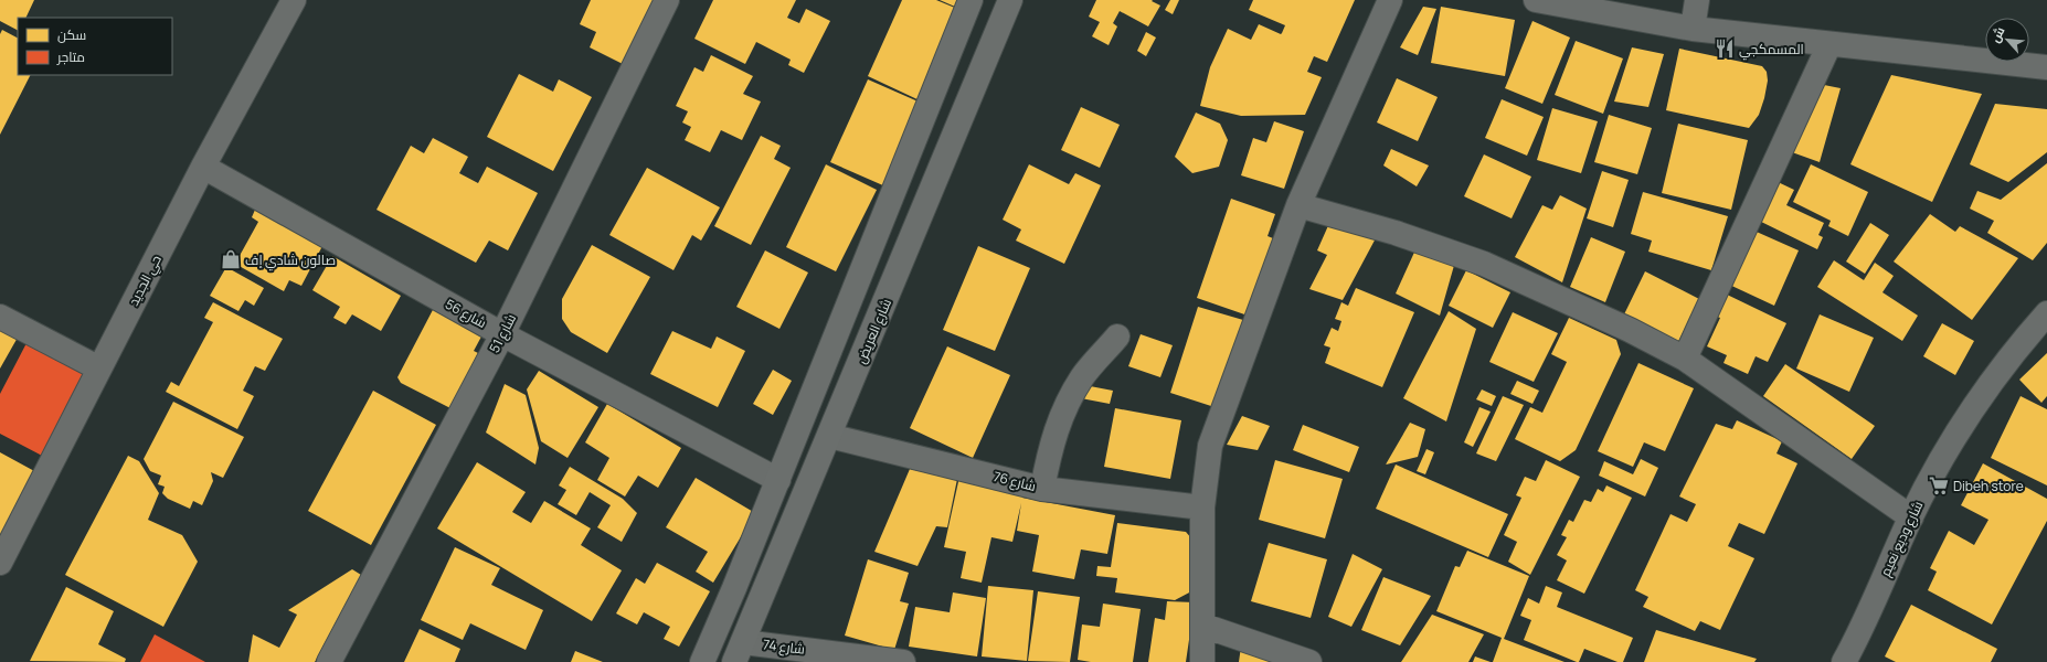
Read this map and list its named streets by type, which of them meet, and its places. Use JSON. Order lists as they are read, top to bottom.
{
  "streets": {
    "main road": ["شارع العريض"],
    "street": [
      "حي الجديد",
      "شارع 56",
      "شارع 51",
      "شارع 76",
      "شارع وديع نعيم",
      "شارع 74"
    ]
  },
  "crossings": [
    ["حي الجديد", "شارع 56"],
    ["شارع 56", "شارع 51"],
    ["شارع العريض", "شارع 76"],
    ["شارع العريض", "شارع 74"]
  ],
  "places": {
    "restaurant": ["المسمكجي"],
    "shop": ["صالون شادي إف"],
    "supermarket": ["Dibeh store"]
  },
  "legend": ["سكن", "متاجر"],
  "north": "top left"
}
